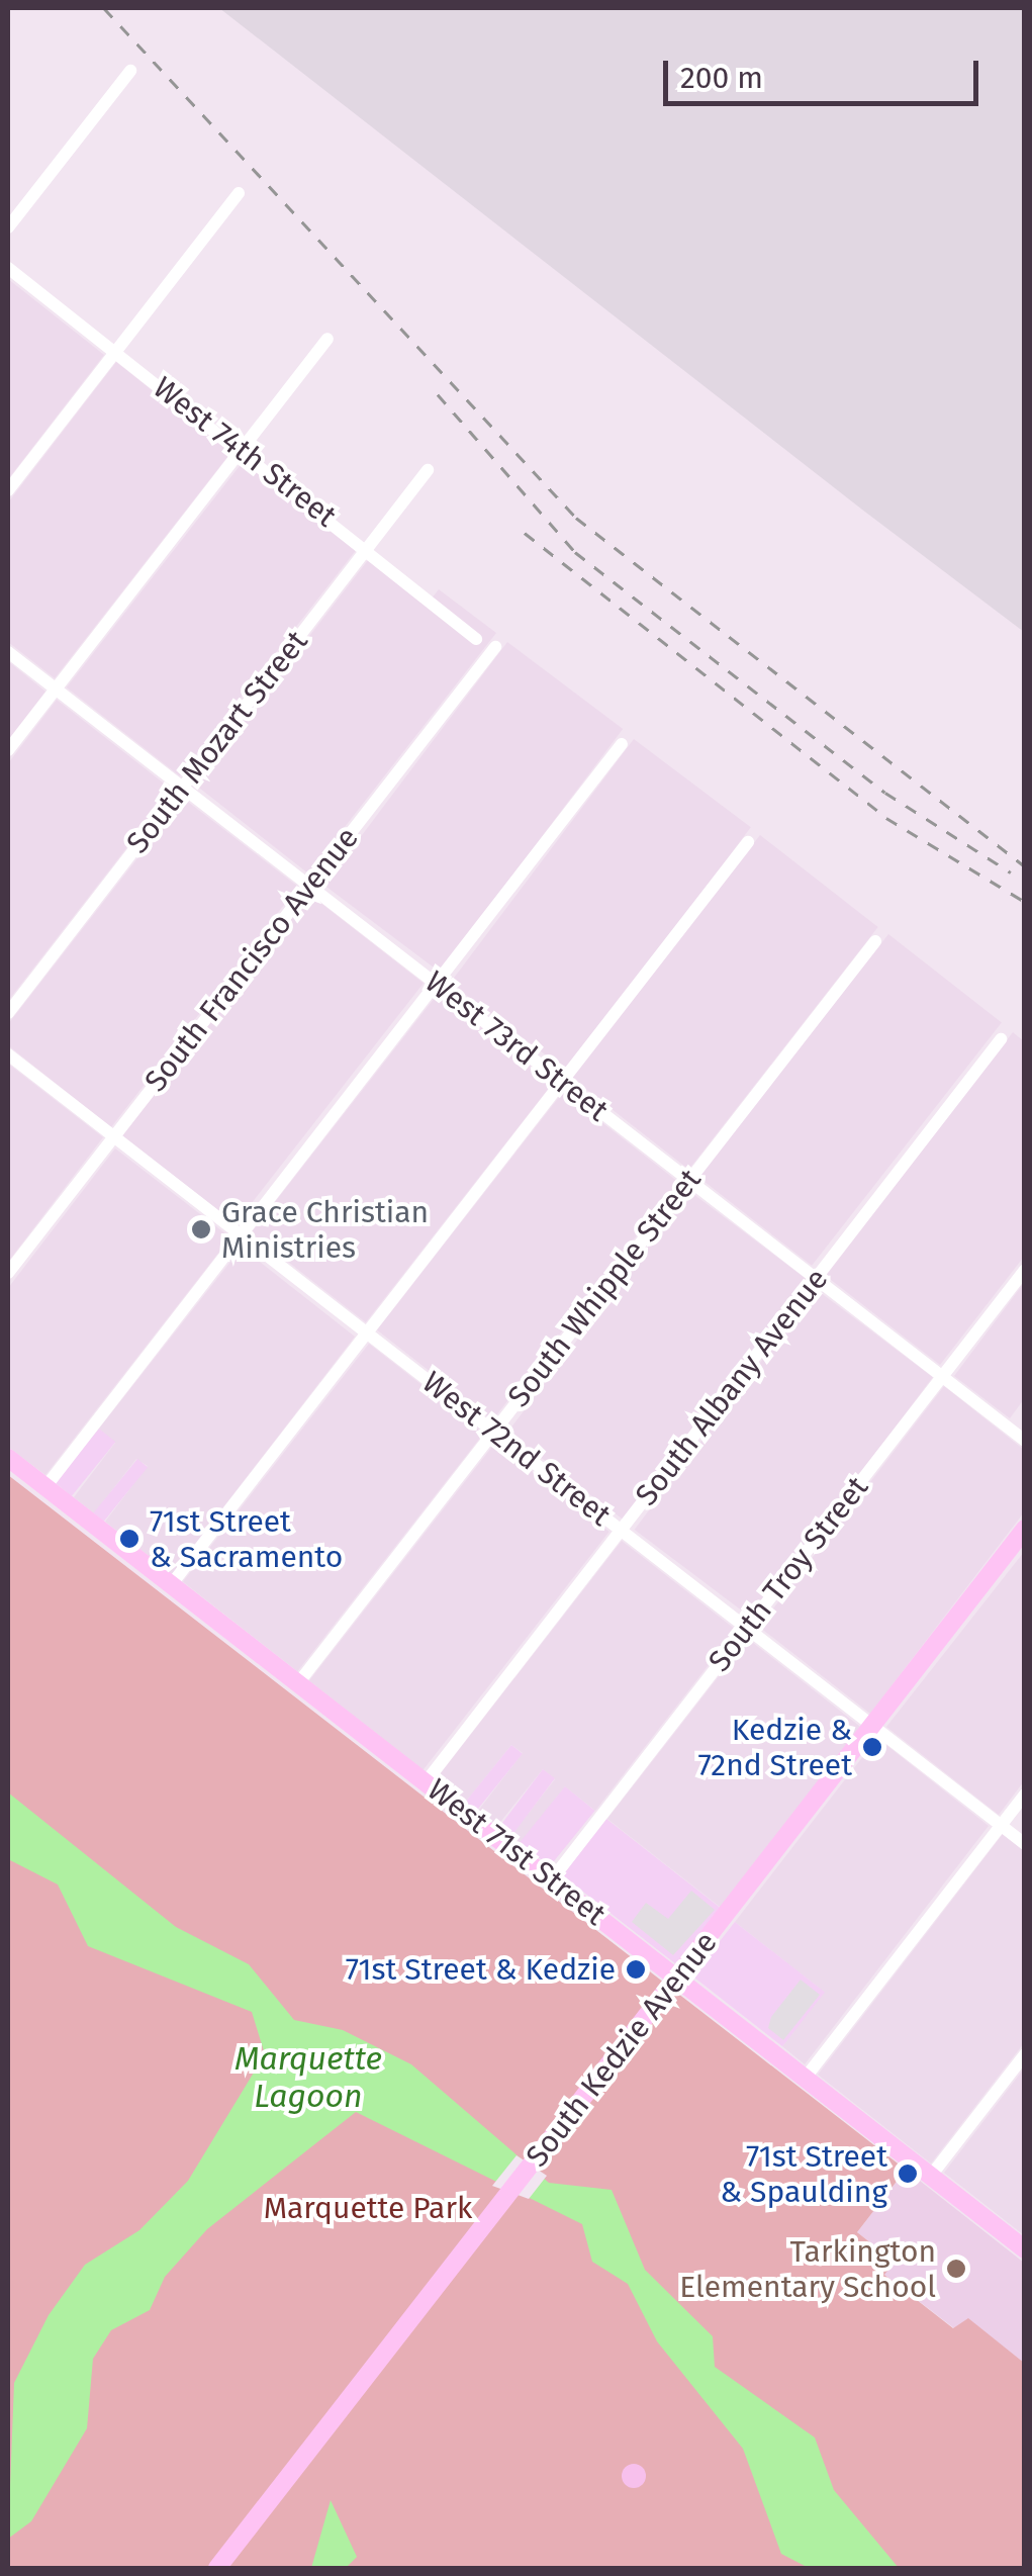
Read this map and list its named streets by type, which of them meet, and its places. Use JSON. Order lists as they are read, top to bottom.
{
  "streets": {
    "main road": ["West 71st Street", "South Kedzie Avenue"],
    "street": [
      "West 74th Street",
      "South Mozart Street",
      "South Francisco Avenue",
      "West 73rd Street",
      "South Whipple Street",
      "South Albany Avenue",
      "West 72nd Street",
      "South Troy Street"
    ]
  },
  "crossings": [
    ["West 74th Street", "South Mozart Street"],
    ["South Mozart Street", "West 73rd Street"],
    ["South Francisco Avenue", "West 73rd Street"],
    ["South Francisco Avenue", "West 72nd Street"],
    ["West 73rd Street", "South Whipple Street"],
    ["West 73rd Street", "South Albany Avenue"],
    ["West 73rd Street", "South Troy Street"],
    ["South Whipple Street", "West 72nd Street"],
    ["South Whipple Street", "West 71st Street"],
    ["South Albany Avenue", "West 72nd Street"],
    ["South Albany Avenue", "West 71st Street"],
    ["West 72nd Street", "South Troy Street"],
    ["West 72nd Street", "South Kedzie Avenue"],
    ["South Troy Street", "West 71st Street"],
    ["West 71st Street", "South Kedzie Avenue"]
  ],
  "water": ["Marquette Lagoon"],
  "parks": ["Marquette Park"],
  "places": [
    "Grace Christian Ministries",
    "71st Street & Sacramento",
    "Kedzie & 72nd Street",
    "71st Street & Kedzie",
    "71st Street & Spaulding",
    "Tarkington Elementary School"
  ],
  "scale_bar": "200 m"
}
